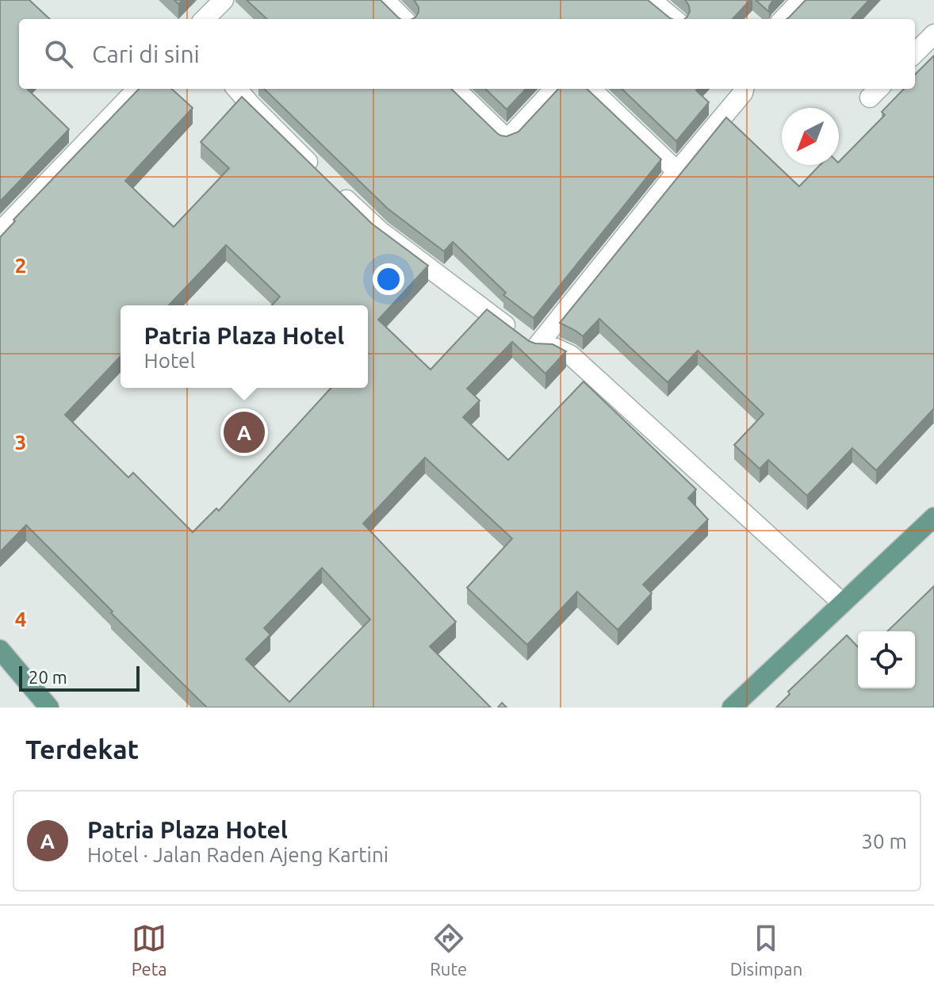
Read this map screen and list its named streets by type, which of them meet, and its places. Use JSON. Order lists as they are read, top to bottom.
{
  "scale_bar": "20 m",
  "north": "bottom left",
  "page": {
    "search": "Cari di sini",
    "popup": ["Patria Plaza Hotel", "Hotel"],
    "pins": "A",
    "scale": "20 m",
    "heading": "Terdekat",
    "list": [
      {
        "mark": "A",
        "name": "Patria Plaza Hotel",
        "note": "Hotel · Jalan Raden Ajeng Kartini",
        "value": "30 m"
      }
    ],
    "nav": ["Peta", "Rute", "Disimpan"]
  },
  "grid": {
    "rows": ["2", "3", "4"]
  }
}
